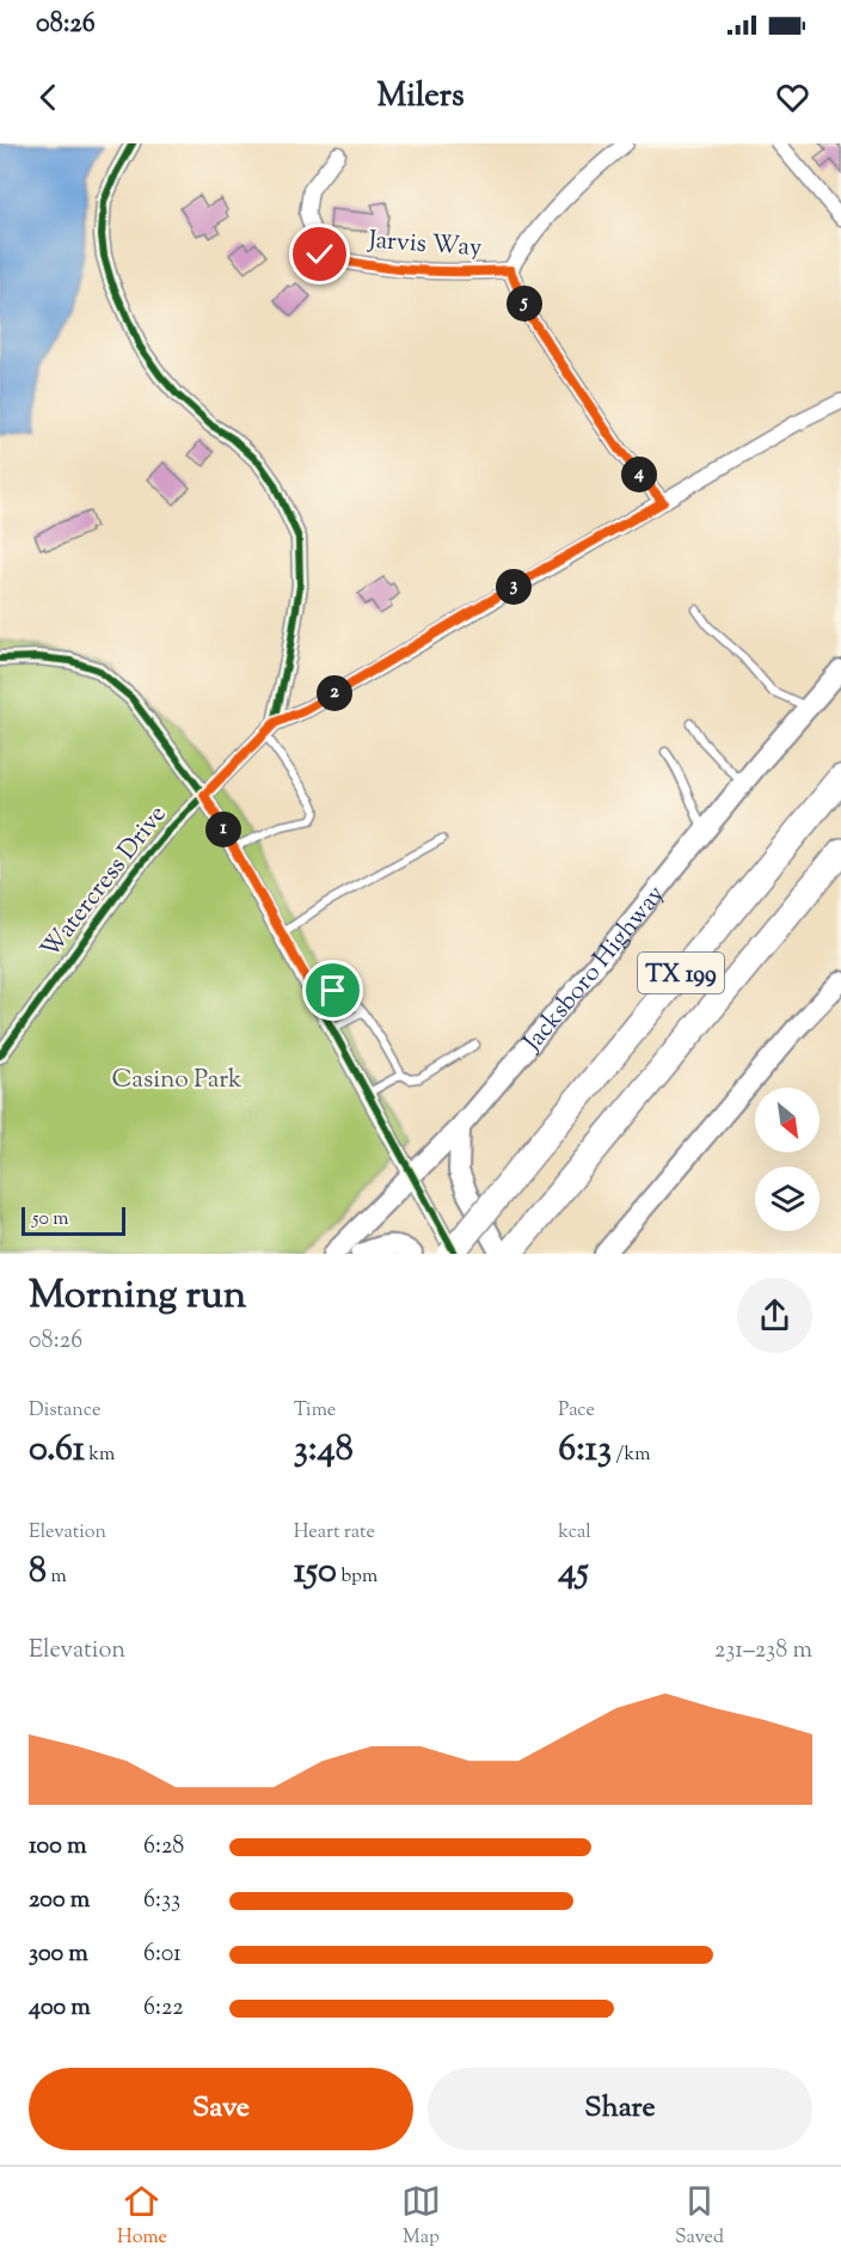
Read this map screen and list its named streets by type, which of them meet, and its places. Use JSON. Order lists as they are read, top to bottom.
{
  "streets": {
    "highway": ["TX 199"],
    "main road": ["Jacksboro Highway"],
    "street": ["Jarvis Way", "Watercress Drive"]
  },
  "parks": ["Casino Park"],
  "scale_bar": "50 m",
  "north": "bottom right",
  "page": {
    "status": "08:26",
    "header": "Milers",
    "pins": [
      "5",
      "4",
      "3",
      "2",
      "1"
    ],
    "scale": "50 m",
    "heading": ["Morning run", "08:26"],
    "stats": [
      ["Distance", "0.61 km"],
      ["Time", "3:48"],
      ["Pace", "6:13 /km"],
      ["Elevation", "8 m"],
      ["Heart rate", "150 bpm"],
      ["kcal", "45"]
    ],
    "chart": ["Elevation", "231–238 m"],
    "list": [
      {
        "name": "100 m",
        "note": "6:28"
      },
      {
        "name": "200 m",
        "note": "6:33"
      },
      {
        "name": "300 m",
        "note": "6:01"
      },
      {
        "name": "400 m",
        "note": "6:22"
      }
    ],
    "buttons": ["Save", "Share"],
    "tabs": ["Home", "Map", "Saved"]
  }
}
